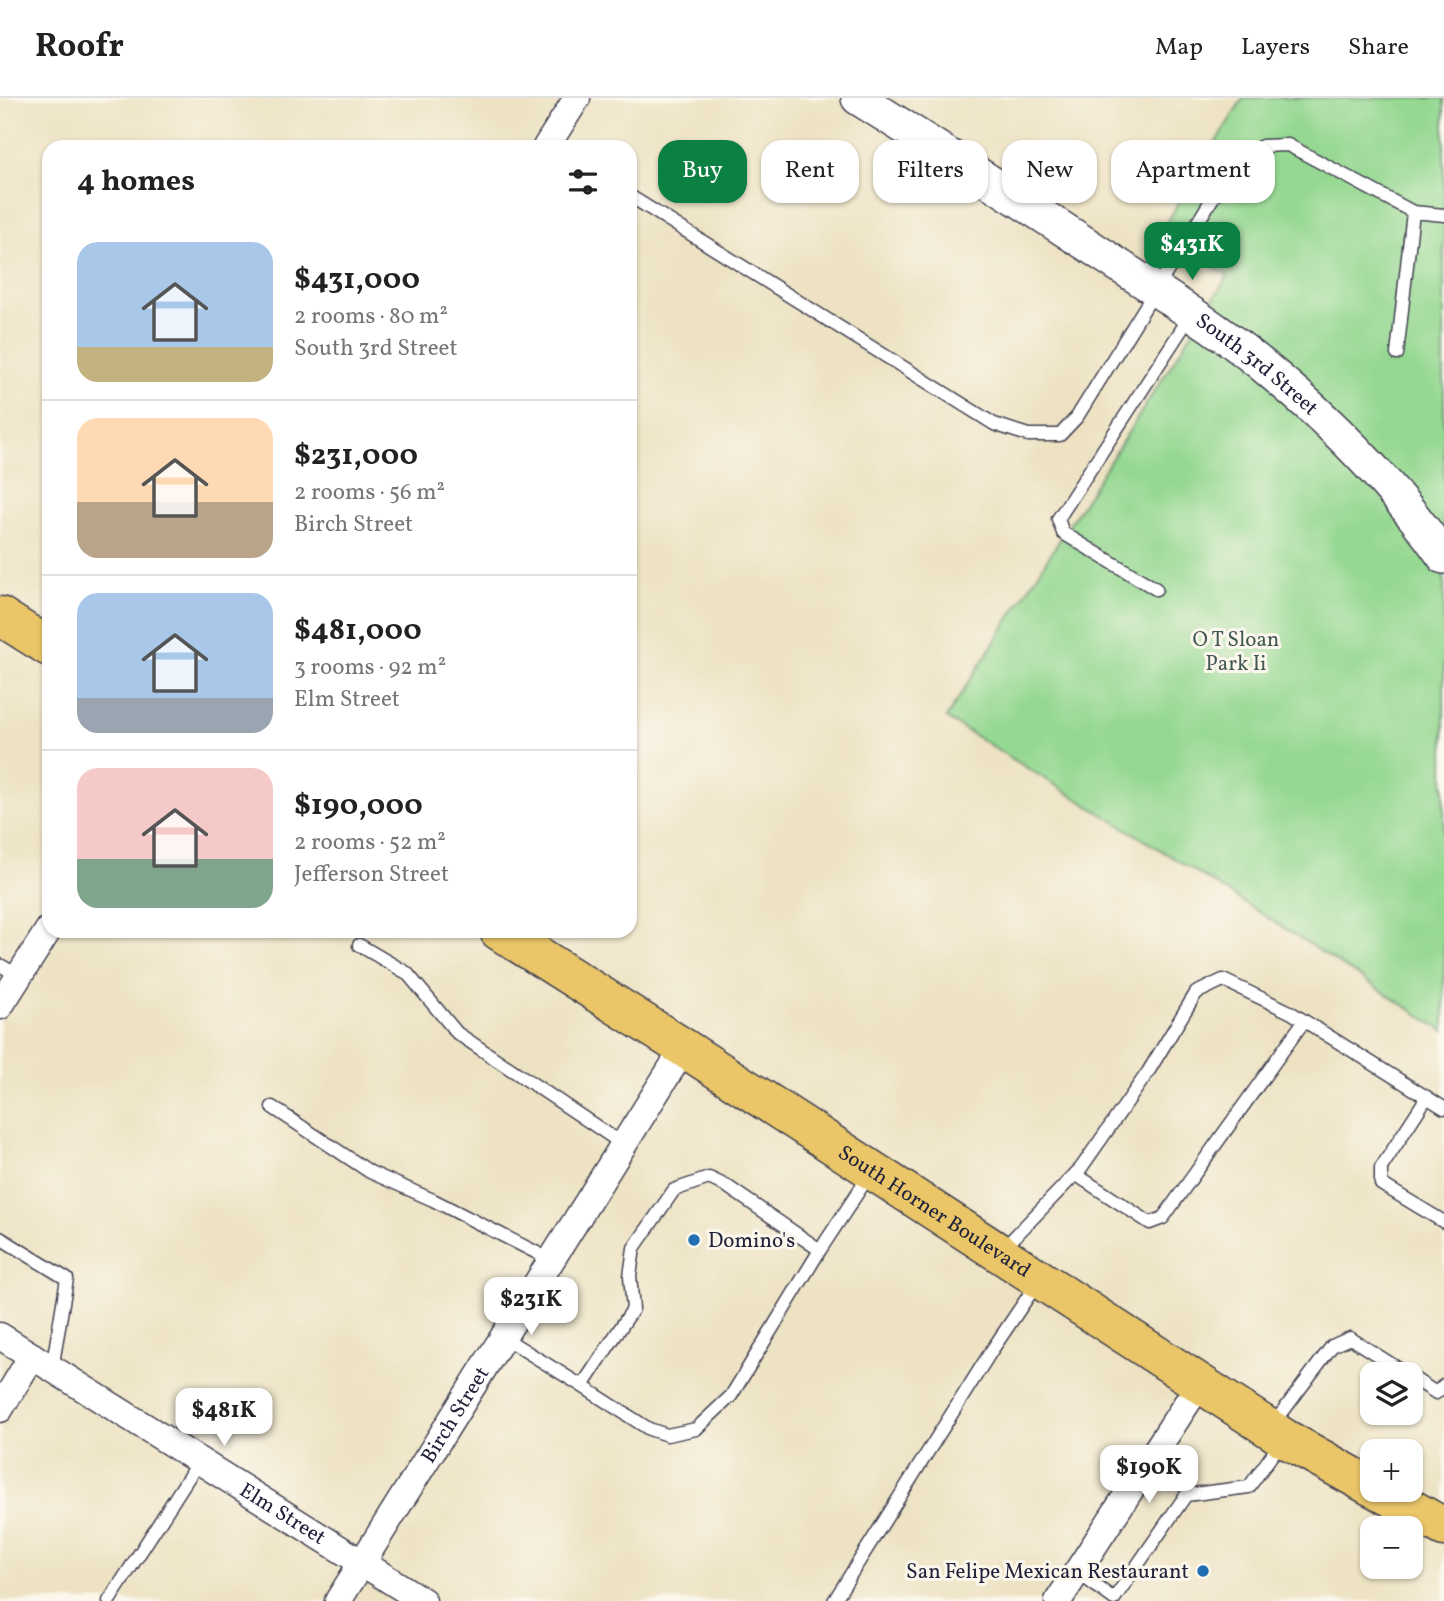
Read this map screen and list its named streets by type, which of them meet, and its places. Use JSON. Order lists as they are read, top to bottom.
{
  "streets": {
    "main road": ["South Horner Boulevard"],
    "street": ["South 3rd Street", "Birch Street", "Elm Street"]
  },
  "crossings": [
    ["South Horner Boulevard", "Birch Street"],
    ["Birch Street", "Elm Street"]
  ],
  "parks": ["O T Sloan Park Ii"],
  "places": ["Domino's", "San Felipe Mexican Restaurant"],
  "page": {
    "header": "Roofr",
    "nav": ["Map", "Layers", "Share"],
    "chip": [
      "Buy",
      "Rent",
      "Filters",
      "New",
      "Apartment"
    ],
    "heading": "4 homes",
    "price": [
      "$431K",
      "$231K",
      "$481K",
      "$190K"
    ],
    "list": [
      {
        "name": "$431,000",
        "note": "2 rooms · 80 m² · South 3rd Street"
      },
      {
        "name": "$231,000",
        "note": "2 rooms · 56 m² · Birch Street"
      },
      {
        "name": "$481,000",
        "note": "3 rooms · 92 m² · Elm Street"
      },
      {
        "name": "$190,000",
        "note": "2 rooms · 52 m² · Jefferson Street"
      }
    ],
    "map_buttons": ["+", "−"]
  }
}
